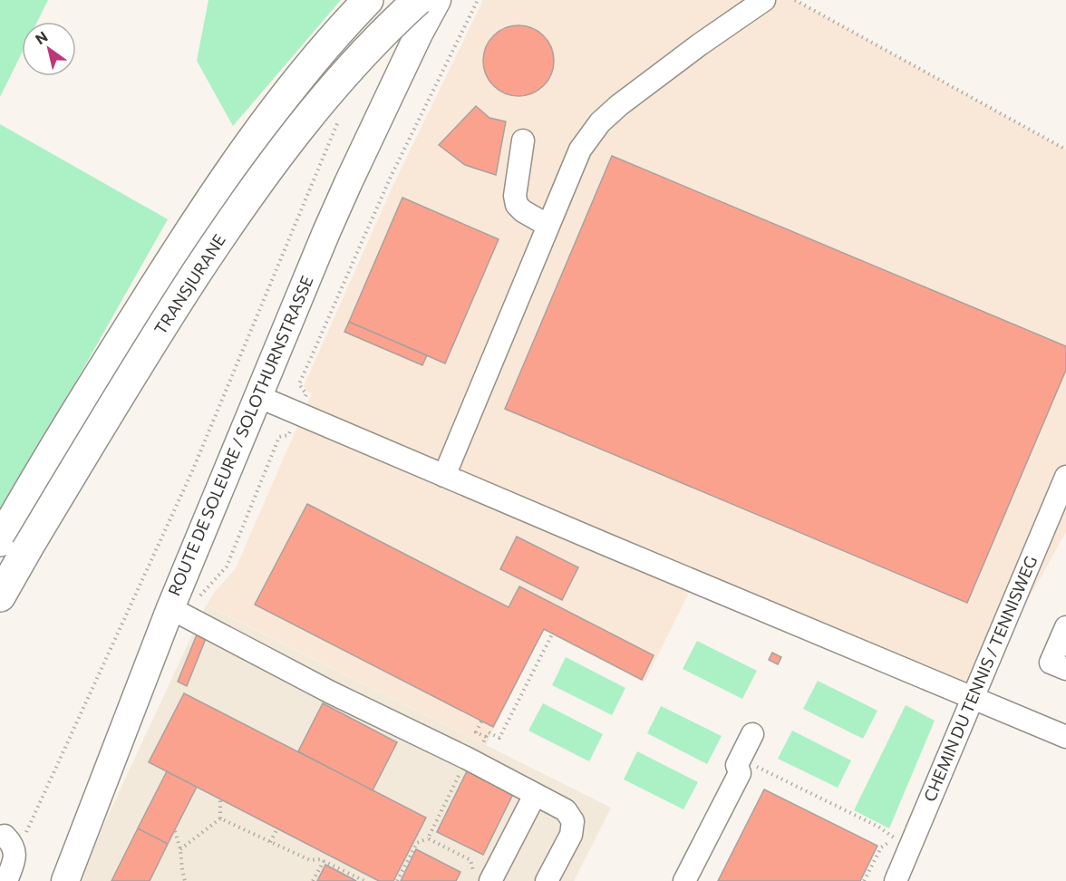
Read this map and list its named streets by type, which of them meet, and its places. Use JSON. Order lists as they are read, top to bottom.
{
  "streets": {
    "highway": ["TRANSJURANE"],
    "main road": ["ROUTE DE SOLEURE / SOLOTHURNSTRASSE"],
    "street": ["CHEMIN DU TENNIS / TENNISWEG"]
  },
  "north": "top left"
}
